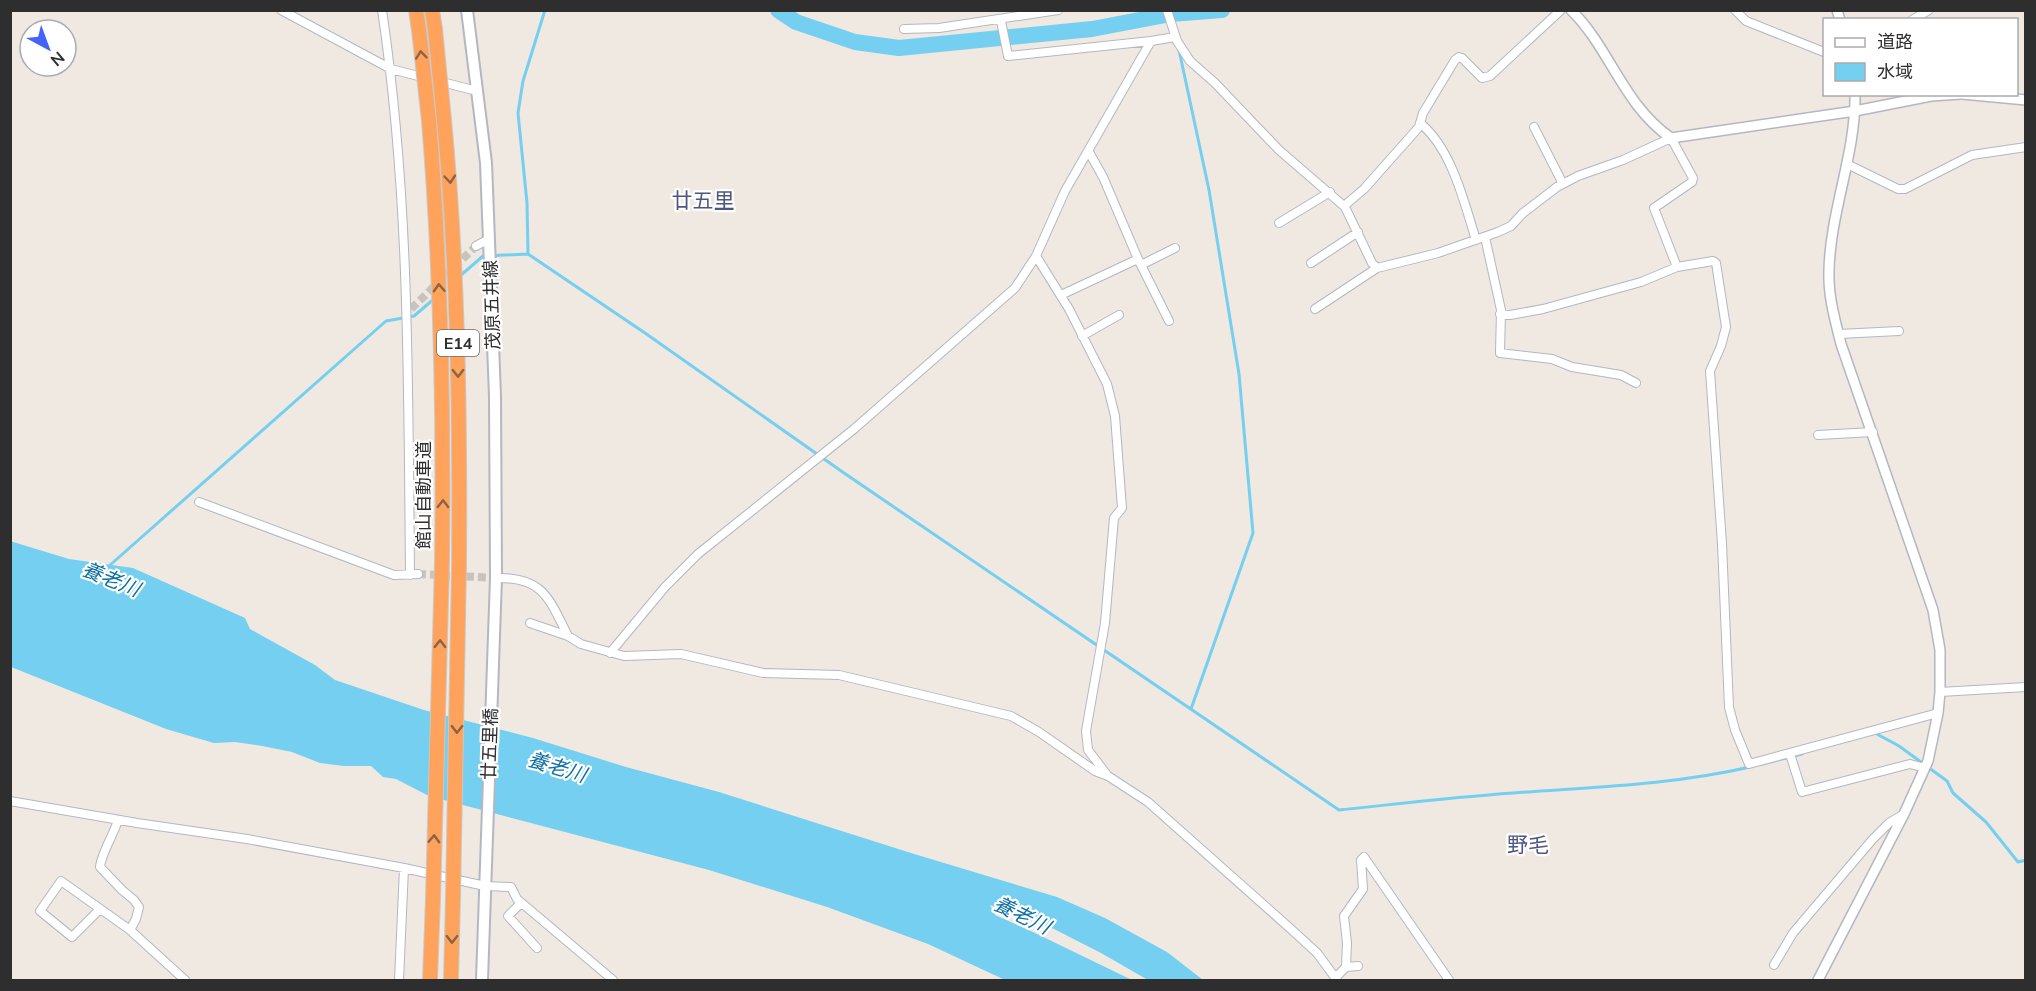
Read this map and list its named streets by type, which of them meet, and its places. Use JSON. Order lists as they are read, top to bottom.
{
  "streets": {
    "highway": ["E14", "館山自動車道"],
    "main road": ["茂原五井線", "廿五里橋"]
  },
  "crossings": [
    ["茂原五井線", "廿五里橋"]
  ],
  "districts": ["廿五里", "野毛"],
  "water": ["養老川"],
  "legend": ["道路", "水域"],
  "north": "bottom right"
}
